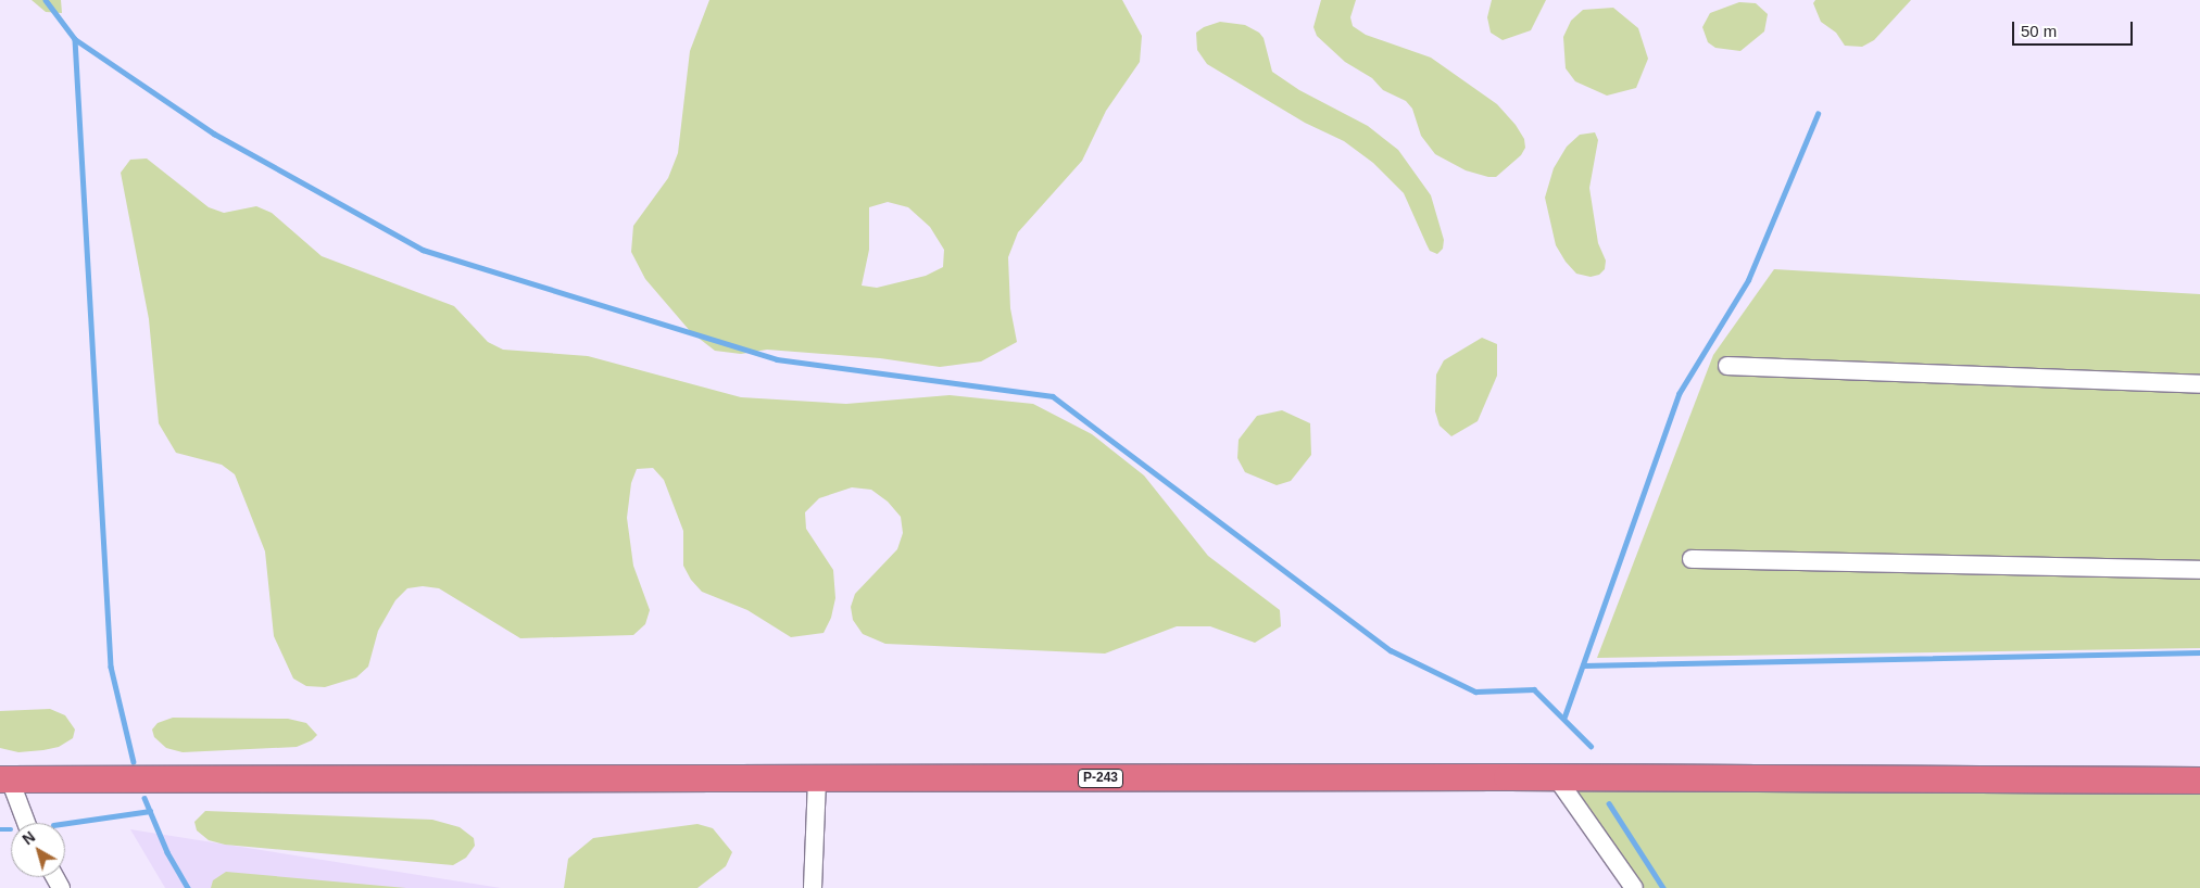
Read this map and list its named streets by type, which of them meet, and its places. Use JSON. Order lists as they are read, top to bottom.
{
  "streets": {
    "highway": ["Р-243"]
  },
  "scale_bar": "50 m",
  "north": "top left"
}
